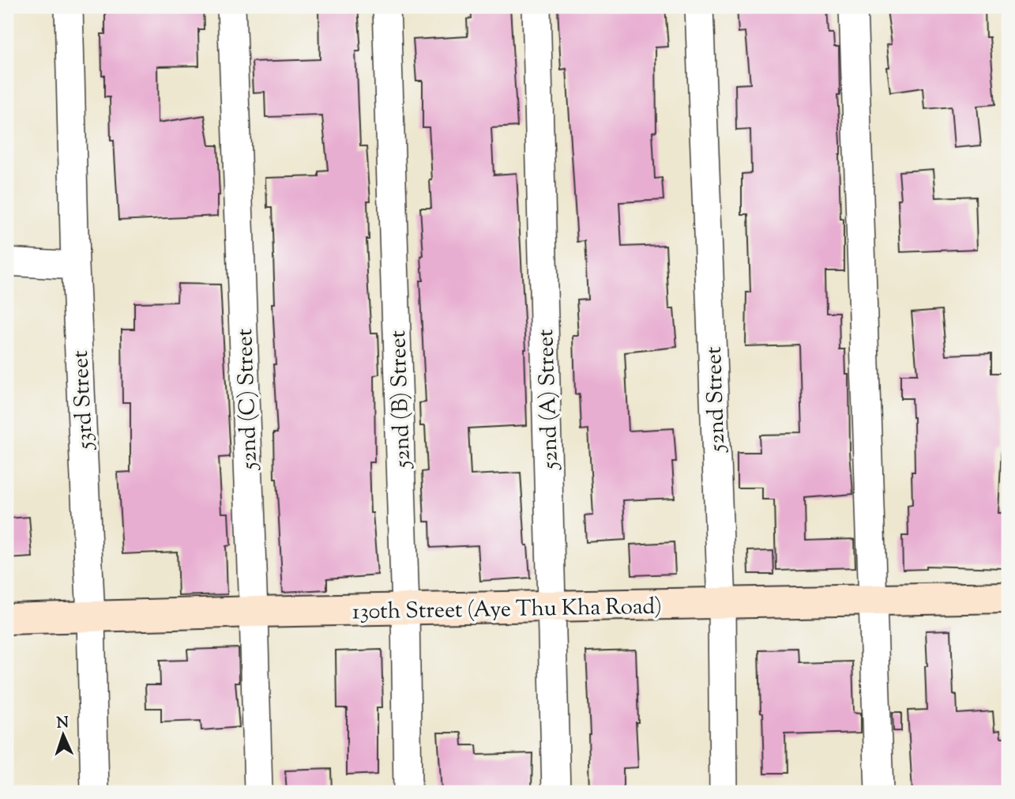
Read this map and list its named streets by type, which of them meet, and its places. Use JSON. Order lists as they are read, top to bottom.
{
  "streets": {
    "street": [
      "52nd (C) Street",
      "52nd (B) Street",
      "52nd (A) Street",
      "52nd Street",
      "53rd Street",
      "130th Street (Aye Thu Kha Road)"
    ]
  },
  "crossings": [
    ["52nd (C) Street", "130th Street (Aye Thu Kha Road)"],
    ["52nd (B) Street", "130th Street (Aye Thu Kha Road)"],
    ["52nd (A) Street", "130th Street (Aye Thu Kha Road)"],
    ["52nd Street", "130th Street (Aye Thu Kha Road)"],
    ["53rd Street", "130th Street (Aye Thu Kha Road)"]
  ],
  "north": "top"
}
